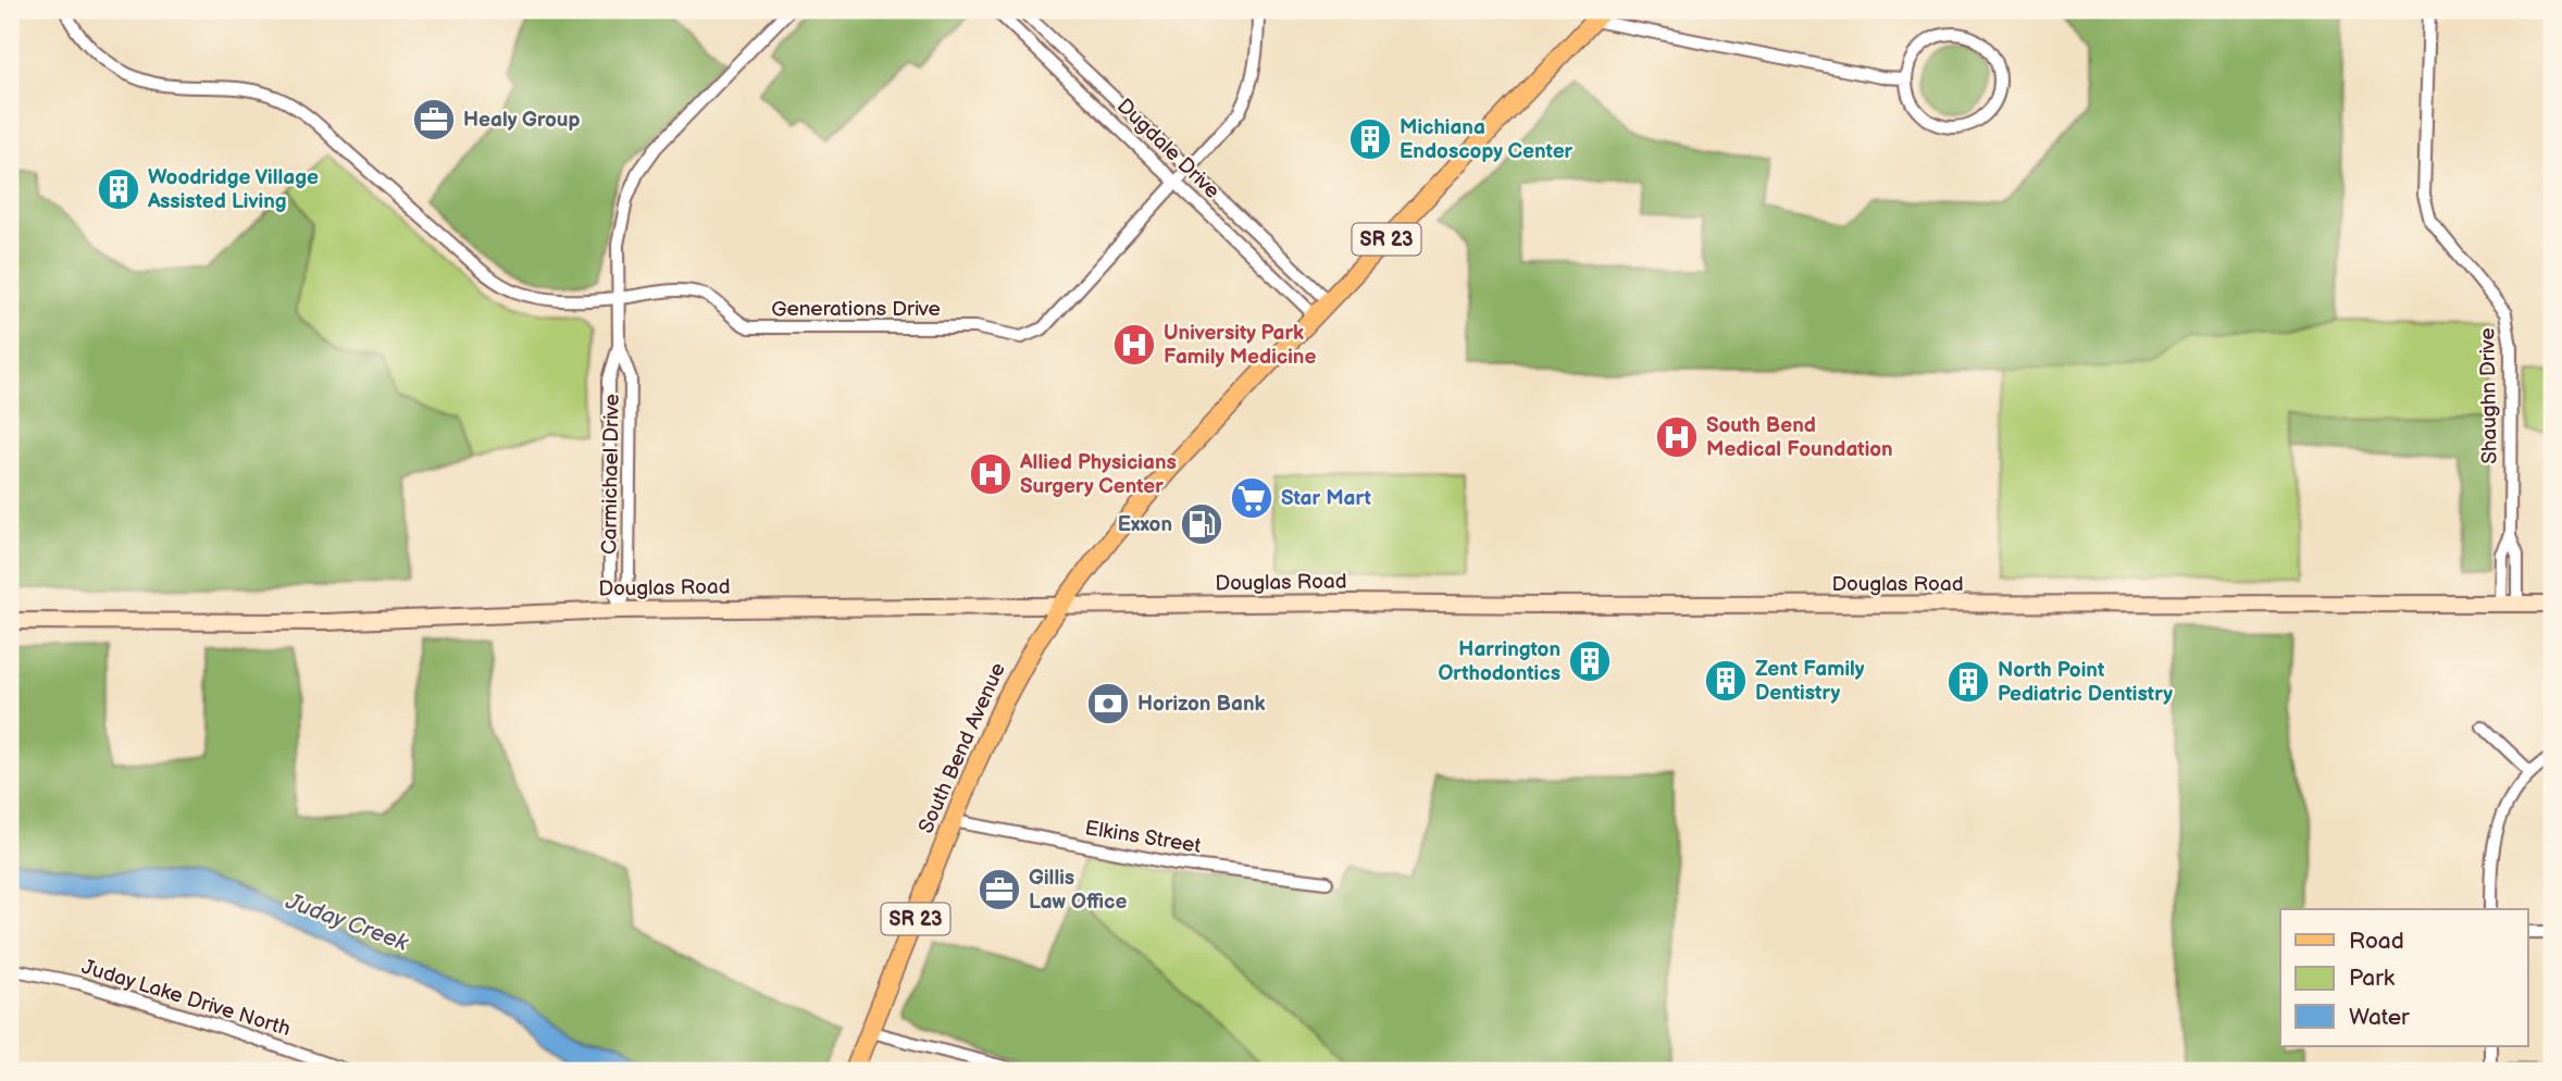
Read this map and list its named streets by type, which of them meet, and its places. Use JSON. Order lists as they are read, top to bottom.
{
  "streets": {
    "main road": ["SR 23", "South Bend Avenue"],
    "street": [
      "Dugdale Drive",
      "Generations Drive",
      "Shaughn Drive",
      "Carmichael Drive",
      "Douglas Road",
      "Elkins Street",
      "Juday Lake Drive North"
    ]
  },
  "crossings": [
    ["Dugdale Drive", "Generations Drive"],
    ["Dugdale Drive", "South Bend Avenue"],
    ["Generations Drive", "Carmichael Drive"],
    ["Shaughn Drive", "Douglas Road"],
    ["Carmichael Drive", "Douglas Road"],
    ["Douglas Road", "South Bend Avenue"],
    ["South Bend Avenue", "Elkins Street"]
  ],
  "water": ["Juday Creek"],
  "places": {
    "office": ["Healy Group", "Gillis Law Office"],
    "building": [
      "Michiana Endoscopy Center",
      "Woodridge Village Assisted Living",
      "Harrington Orthodontics",
      "Zent Family Dentistry",
      "North Point Pediatric Dentistry"
    ],
    "hospital": ["University Park Family Medicine", "South Bend Medical Foundation", "Allied Physicians Surgery Center"],
    "supermarket": ["Star Mart"],
    "fuel station": ["Exxon"],
    "bank": ["Horizon Bank"]
  },
  "legend": ["Road", "Park", "Water"]
}
